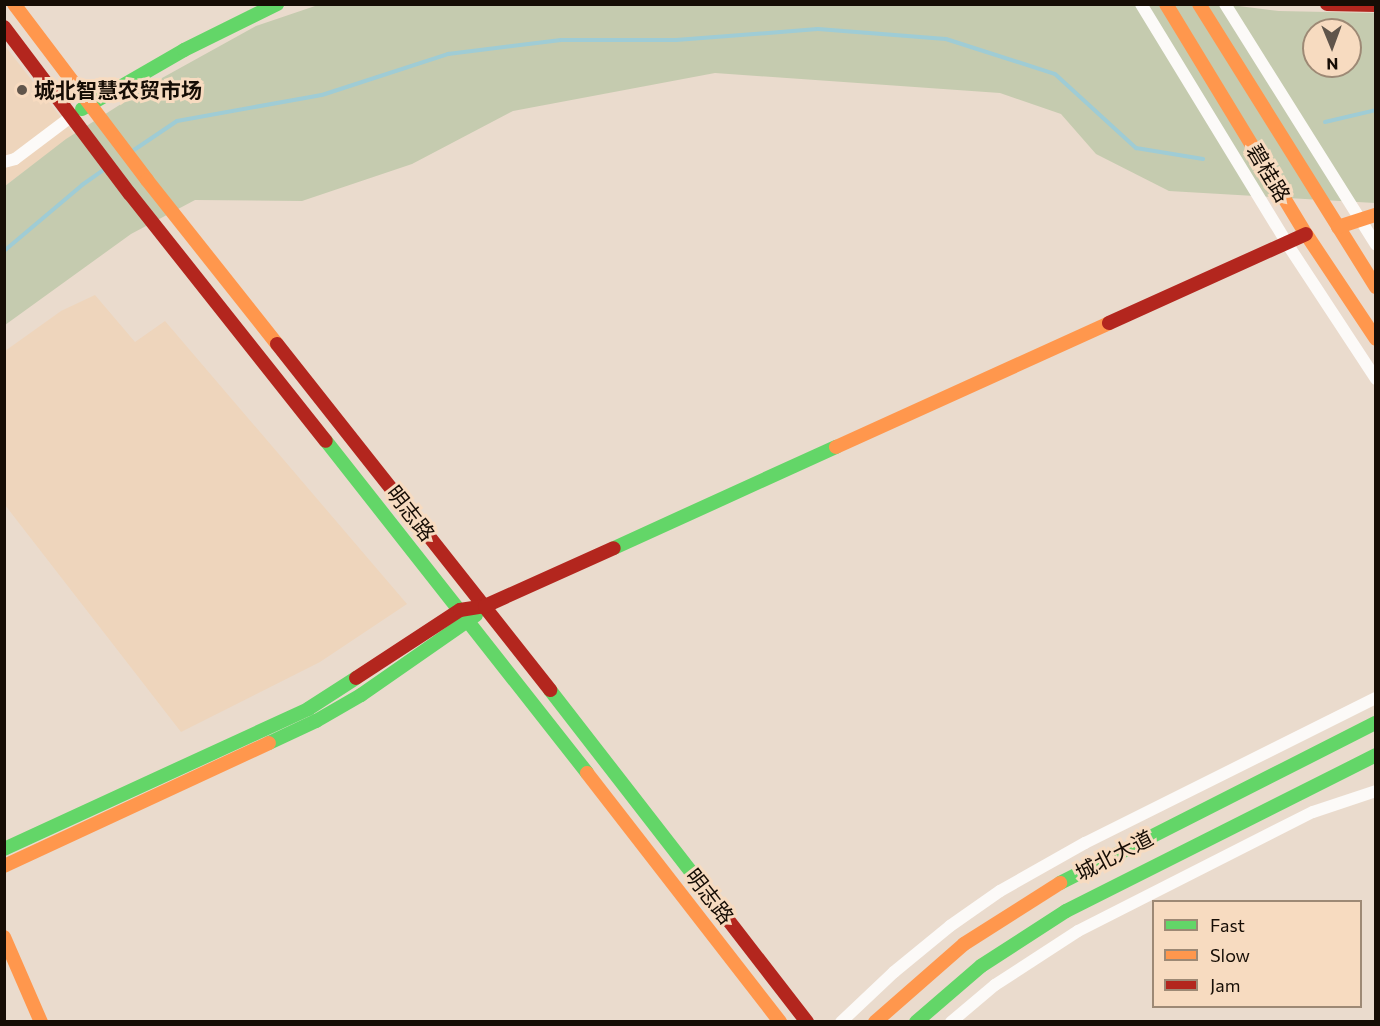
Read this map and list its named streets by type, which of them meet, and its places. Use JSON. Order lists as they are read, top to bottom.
{
  "streets": {
    "main road": ["碧桂路", "明志路", "城北大道"]
  },
  "places": ["城北智慧农贸市场"],
  "legend": ["Fast", "Slow", "Jam"],
  "north": "bottom"
}
